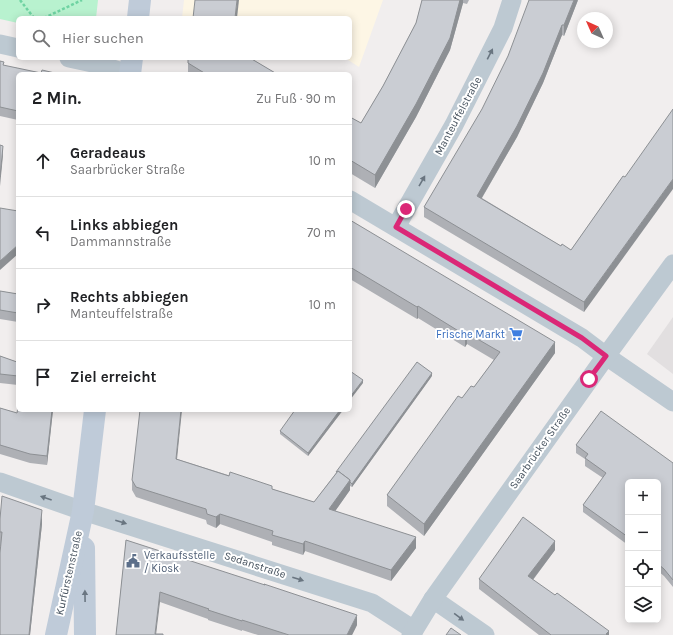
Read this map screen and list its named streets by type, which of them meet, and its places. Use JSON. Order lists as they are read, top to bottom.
{
  "streets": {
    "main road": ["Kurfürstenstraße"],
    "street": ["Manteuffelstraße", "Saarbrücker Straße", "Sedanstraße"]
  },
  "crossings": [
    ["Saarbrücker Straße", "Sedanstraße"],
    ["Sedanstraße", "Kurfürstenstraße"]
  ],
  "one_way": ["Manteuffelstraße"],
  "places": {
    "supermarket": ["Frische Markt"],
    "public building": ["Verkaufsstelle / Kiosk"]
  },
  "north": "top left",
  "page": {
    "search": "Hier suchen",
    "heading": ["2 Min.", "Zu Fuß · 90 m"],
    "list": [
      ["Geradeaus", "Saarbrücker Straße", "10 m"],
      ["Links abbiegen", "Dammannstraße", "70 m"],
      ["Rechts abbiegen", "Manteuffelstraße", "10 m"],
      "Ziel erreicht"
    ],
    "map_buttons": ["+", "−"]
  }
}
